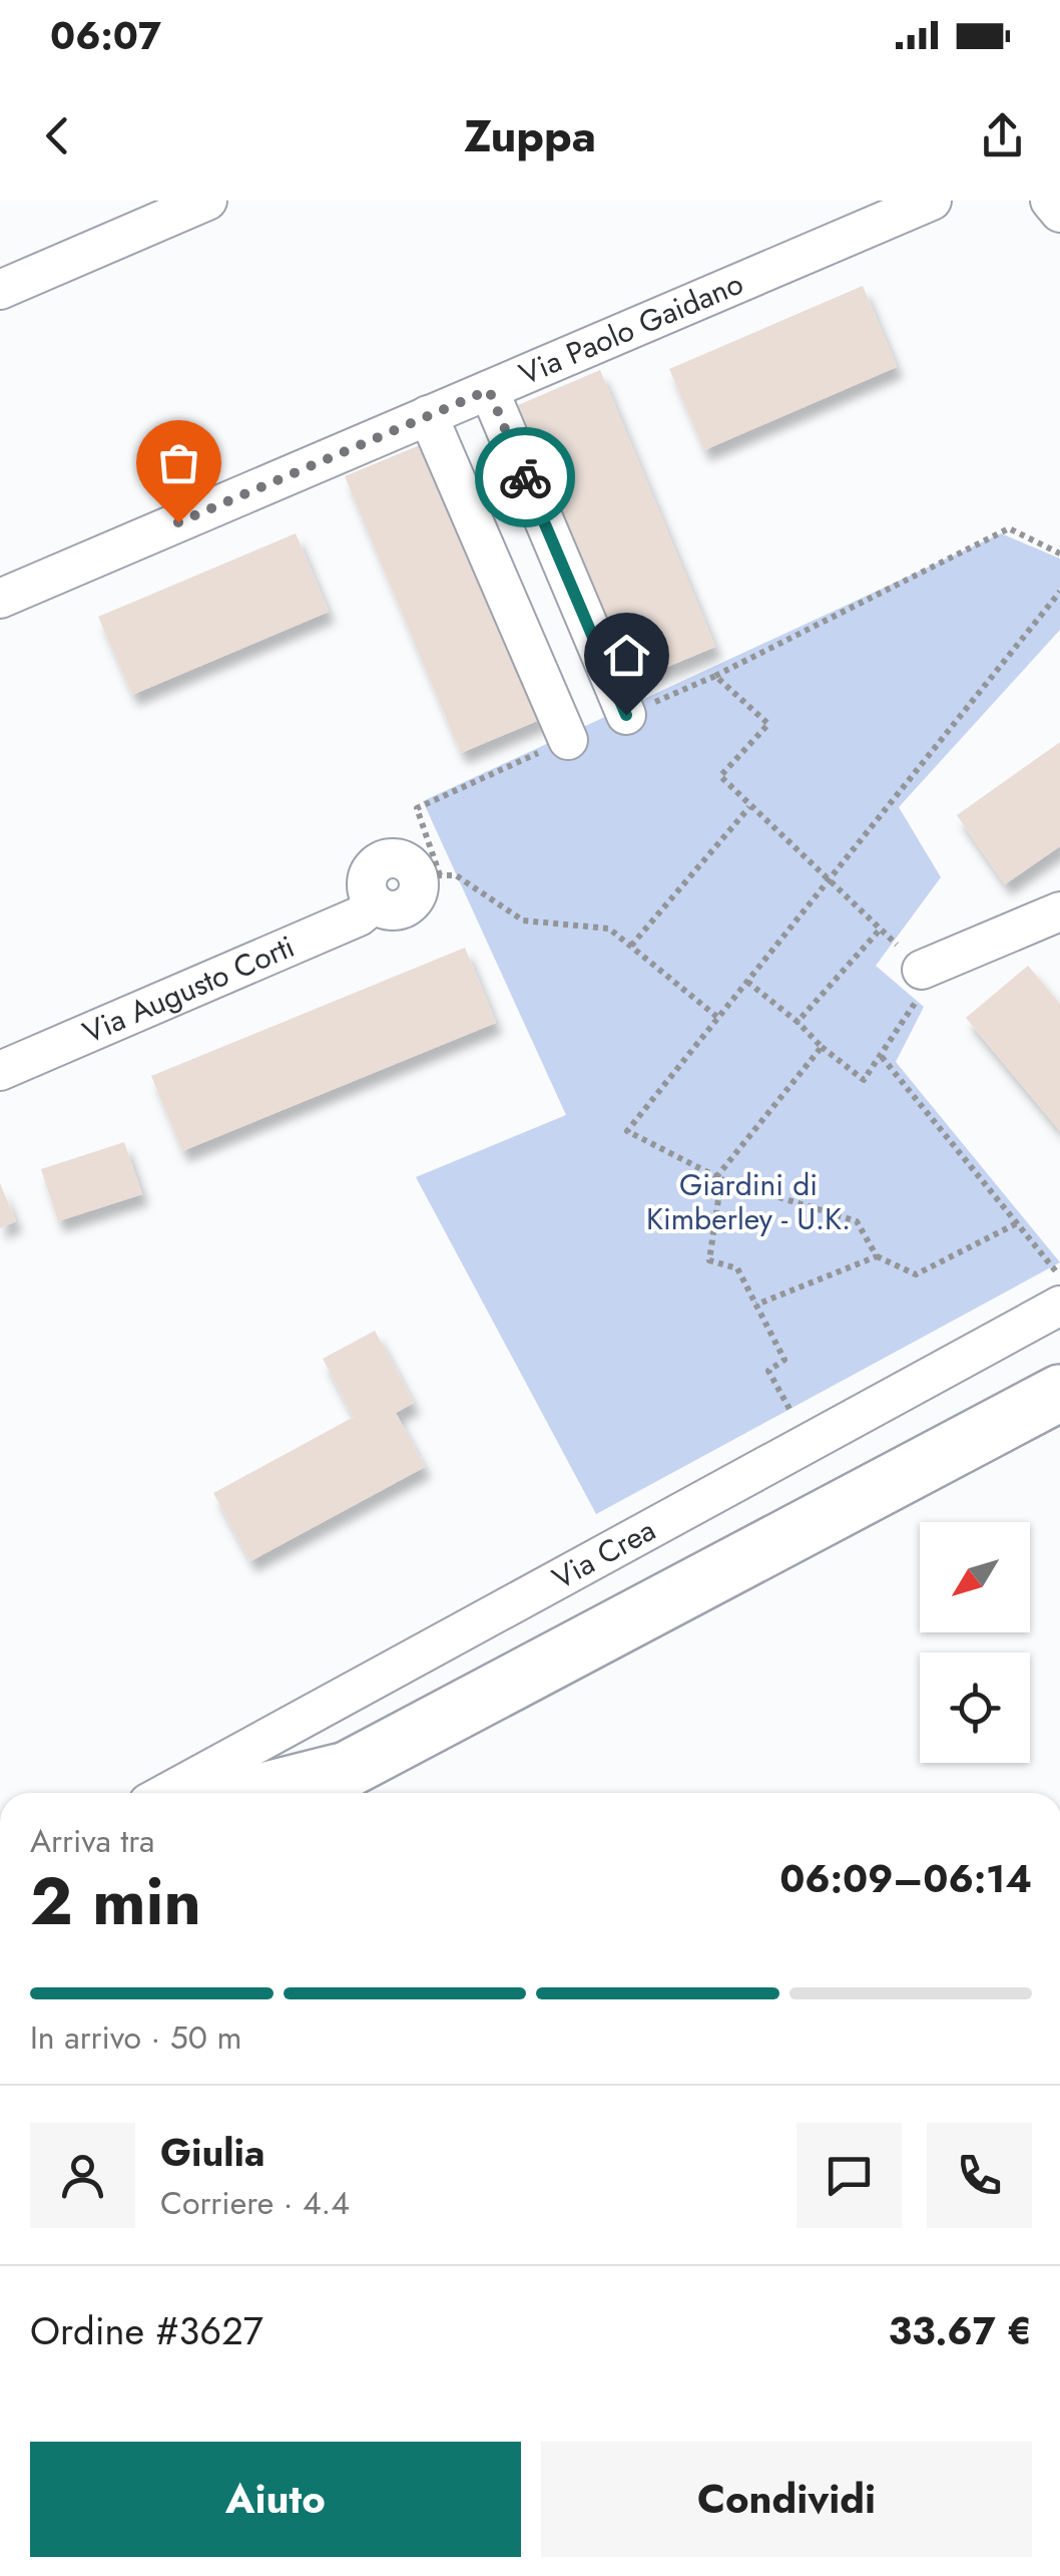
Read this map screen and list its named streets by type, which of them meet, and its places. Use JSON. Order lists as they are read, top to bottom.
{
  "streets": {
    "street": ["Via Paolo Gaidano", "Via Augusto Corti", "Via Crea"]
  },
  "parks": ["Giardini di Kimberley - U.K."],
  "north": "bottom left",
  "page": {
    "status": "06:07",
    "header": "Zuppa",
    "heading": ["2 min", "Arriva tra", "06:09–06:14"],
    "panel": [
      "Giulia",
      "Corriere · 4.4",
      "Ordine #3627",
      "33.67 €"
    ],
    "bar": "In arrivo · 50 m",
    "buttons": ["Aiuto", "Condividi"]
  }
}
